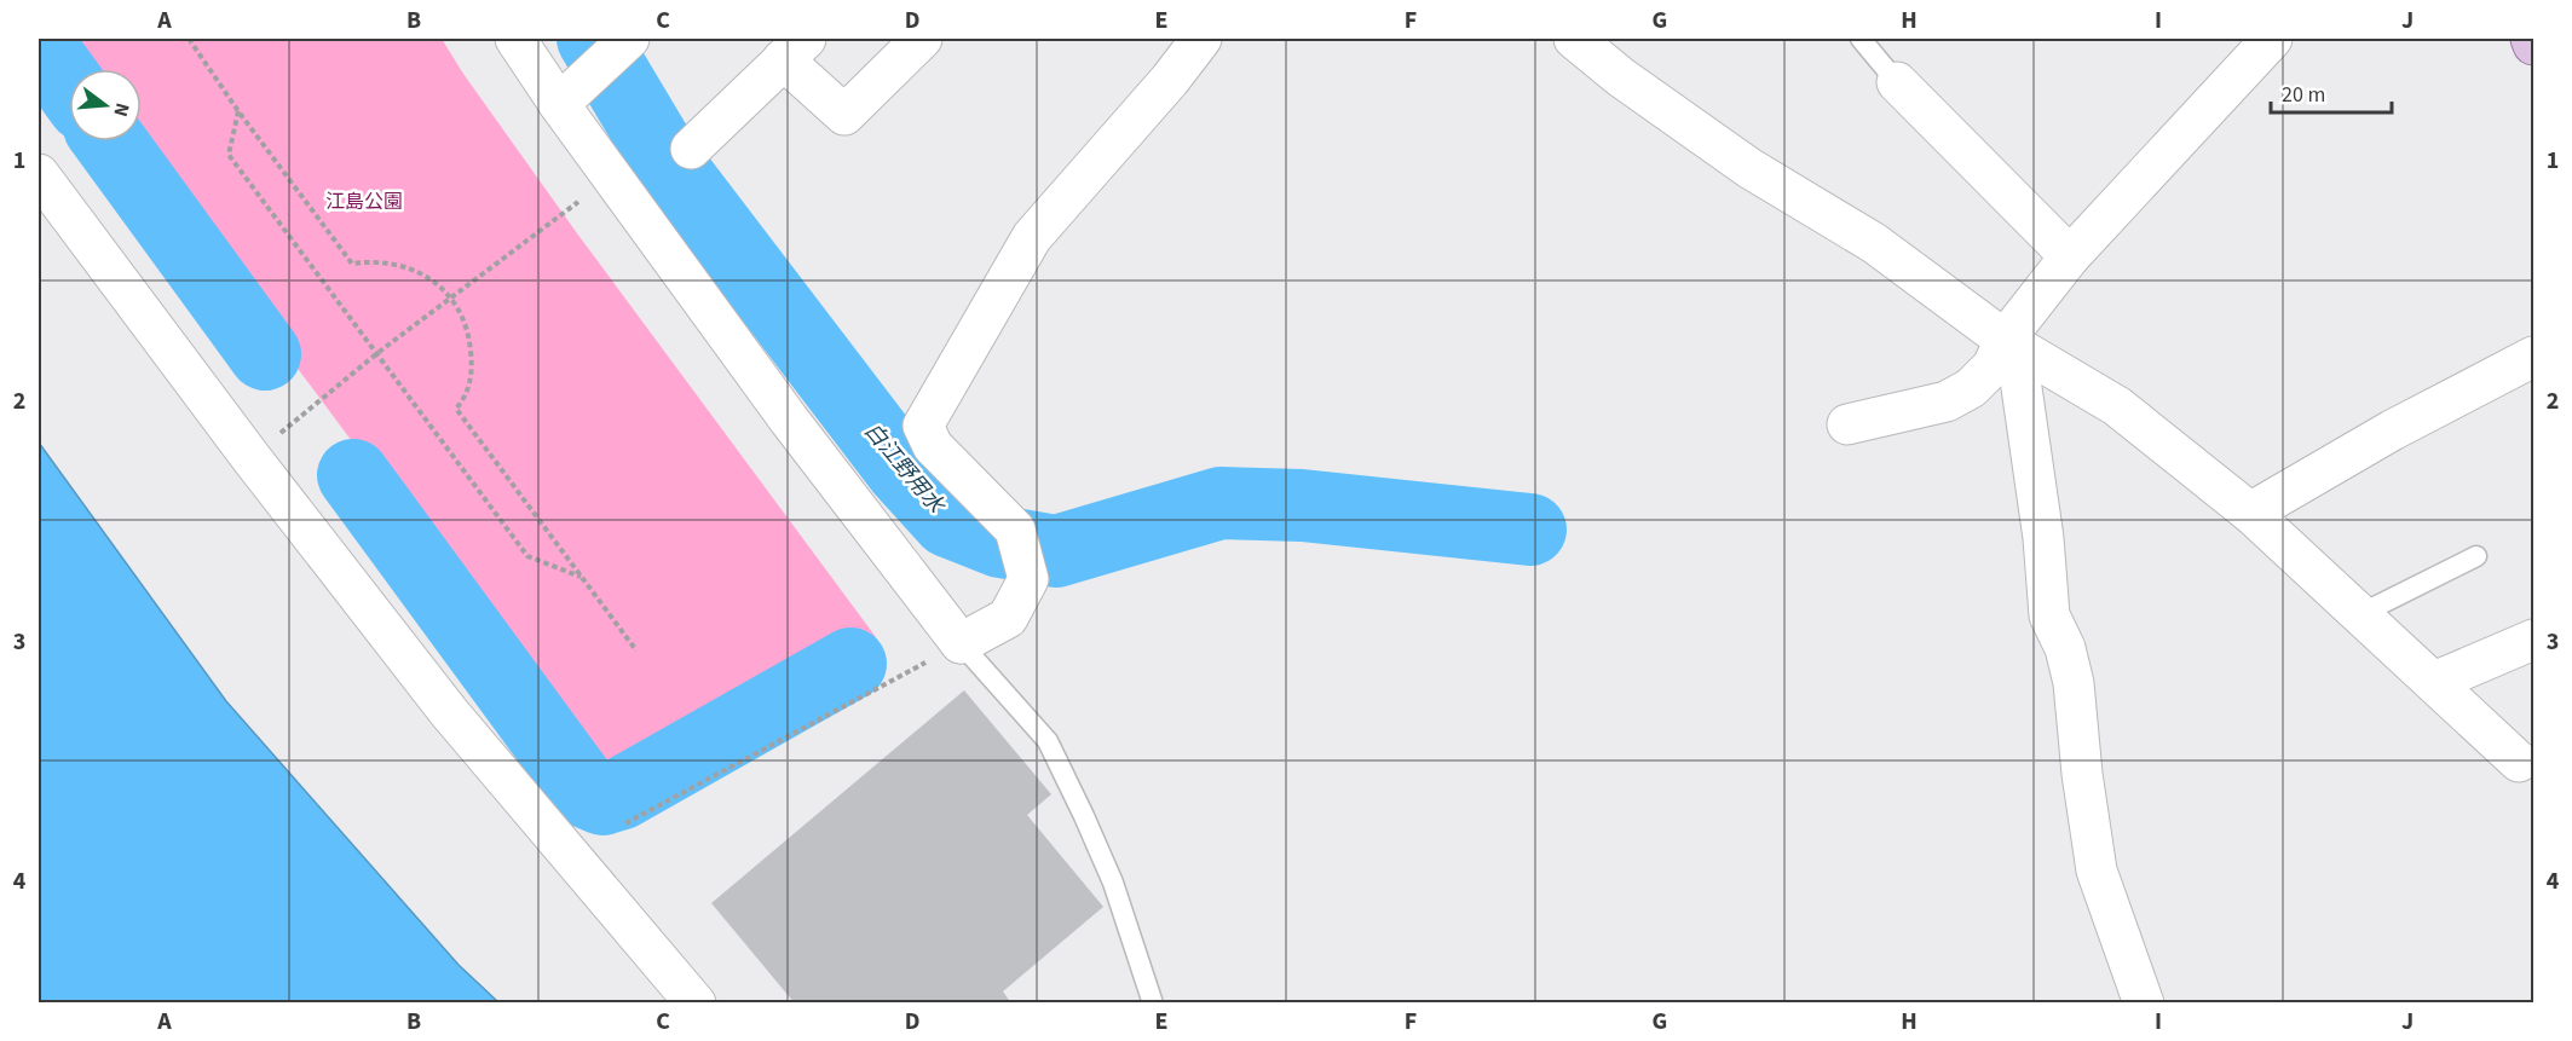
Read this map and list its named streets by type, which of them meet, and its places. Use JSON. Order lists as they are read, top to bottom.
{
  "water": ["白江野用水"],
  "parks": ["江島公園"],
  "scale_bar": "20 m",
  "north": "right",
  "grid": {
    "columns": [
      "A",
      "B",
      "C",
      "D",
      "E",
      "F",
      "G",
      "H",
      "I",
      "J"
    ],
    "rows": [
      "1",
      "2",
      "3",
      "4"
    ]
  }
}
